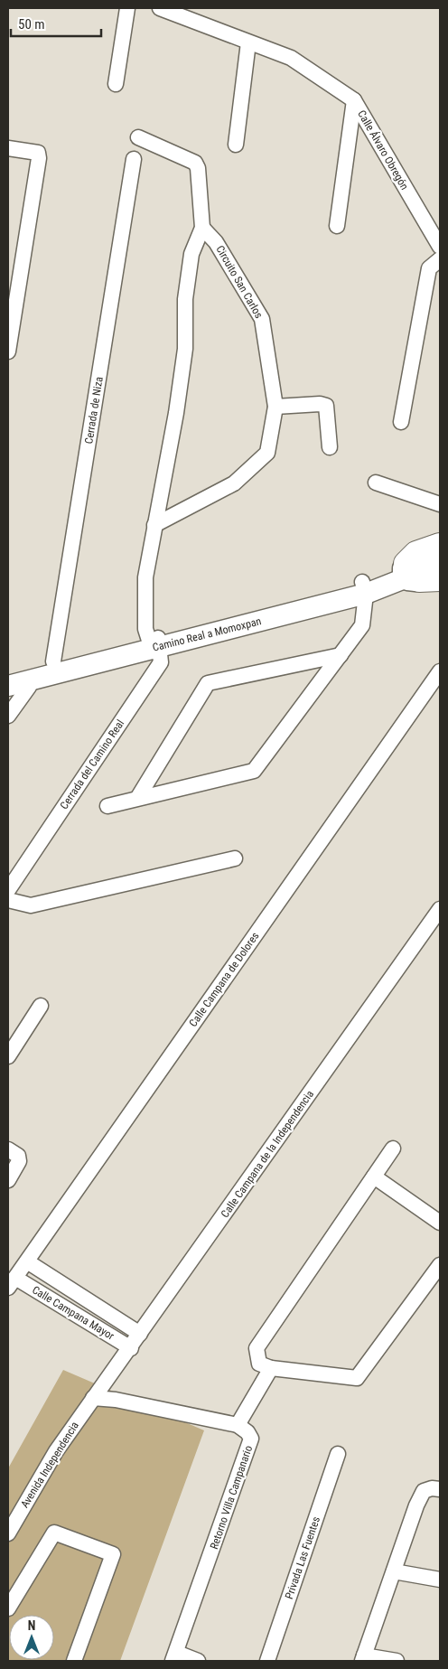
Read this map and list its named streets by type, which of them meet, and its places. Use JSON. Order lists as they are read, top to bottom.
{
  "streets": {
    "street": [
      "Calle Álvaro Obregón",
      "Circuito San Carlos",
      "Cerrada de Niza",
      "Camino Real a Momoxpan",
      "Cerrada del Camino Real",
      "Calle Campana de Dolores",
      "Calle Campana de la Independencia",
      "Calle Campana Mayor",
      "Avenida Independencia",
      "Retorno Villa Campanario",
      "Privada Las Fuentes"
    ]
  },
  "crossings": [
    ["Cerrada de Niza", "Camino Real a Momoxpan"],
    ["Camino Real a Momoxpan", "Cerrada del Camino Real"],
    ["Calle Campana de Dolores", "Calle Campana Mayor"],
    ["Calle Campana de la Independencia", "Calle Campana Mayor"],
    ["Calle Campana de la Independencia", "Avenida Independencia"]
  ],
  "scale_bar": "50 m",
  "north": "top"
}
